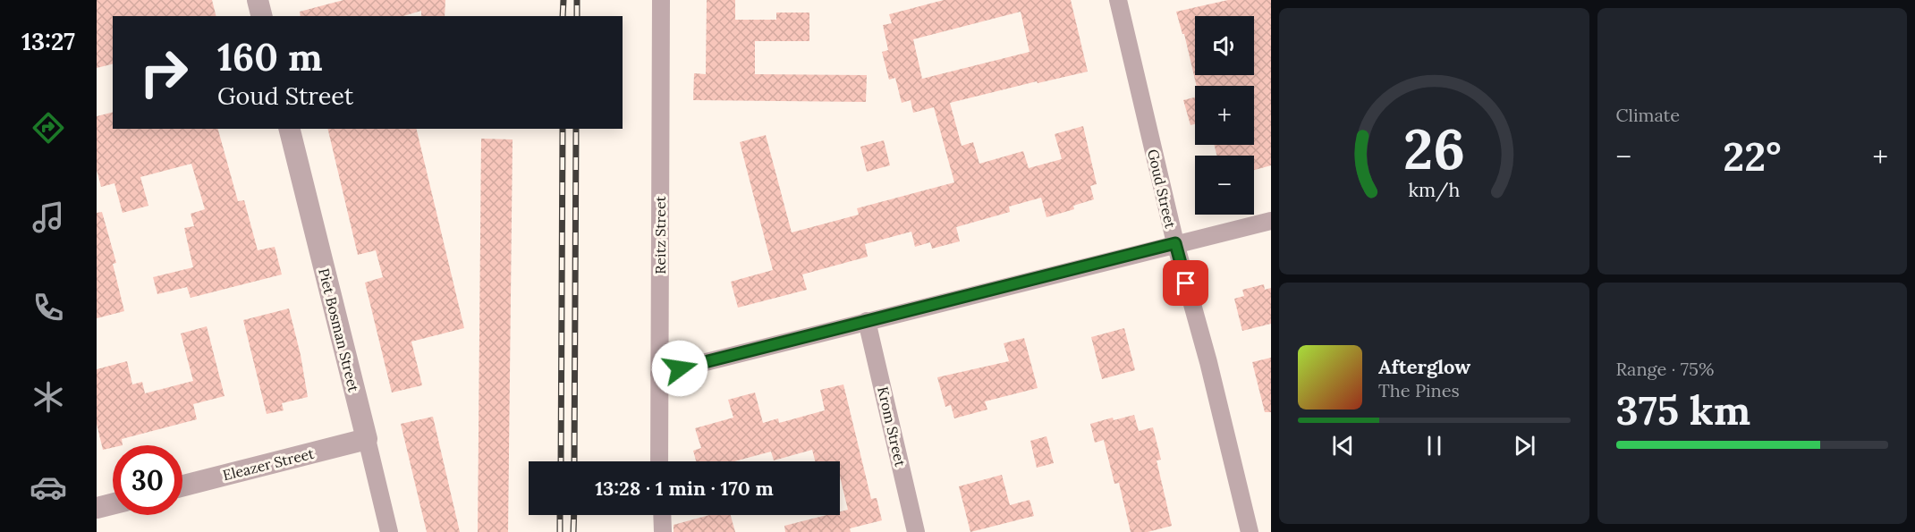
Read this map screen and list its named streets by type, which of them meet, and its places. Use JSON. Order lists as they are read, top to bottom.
{
  "streets": {
    "street": [
      "Goud Street",
      "Reitz Street",
      "Piet Bosman Street",
      "Krom Street",
      "Eleazer Street"
    ]
  },
  "crossings": [
    ["Piet Bosman Street", "Eleazer Street"]
  ],
  "page": {
    "tabs": "13:27",
    "tile": [
      "Climate",
      ["Range · 75%", "375 km"]
    ],
    "map_buttons": ["+", "−"],
    "turn": ["160 m", "Goud Street"],
    "heat": ["−", "22°", "+"],
    "song": ["Afterglow", "The Pines"],
    "limit": "30",
    "trip": "13:28 · 1 min · 170 m",
    "gauge": ["26", "km/h"]
  }
}
